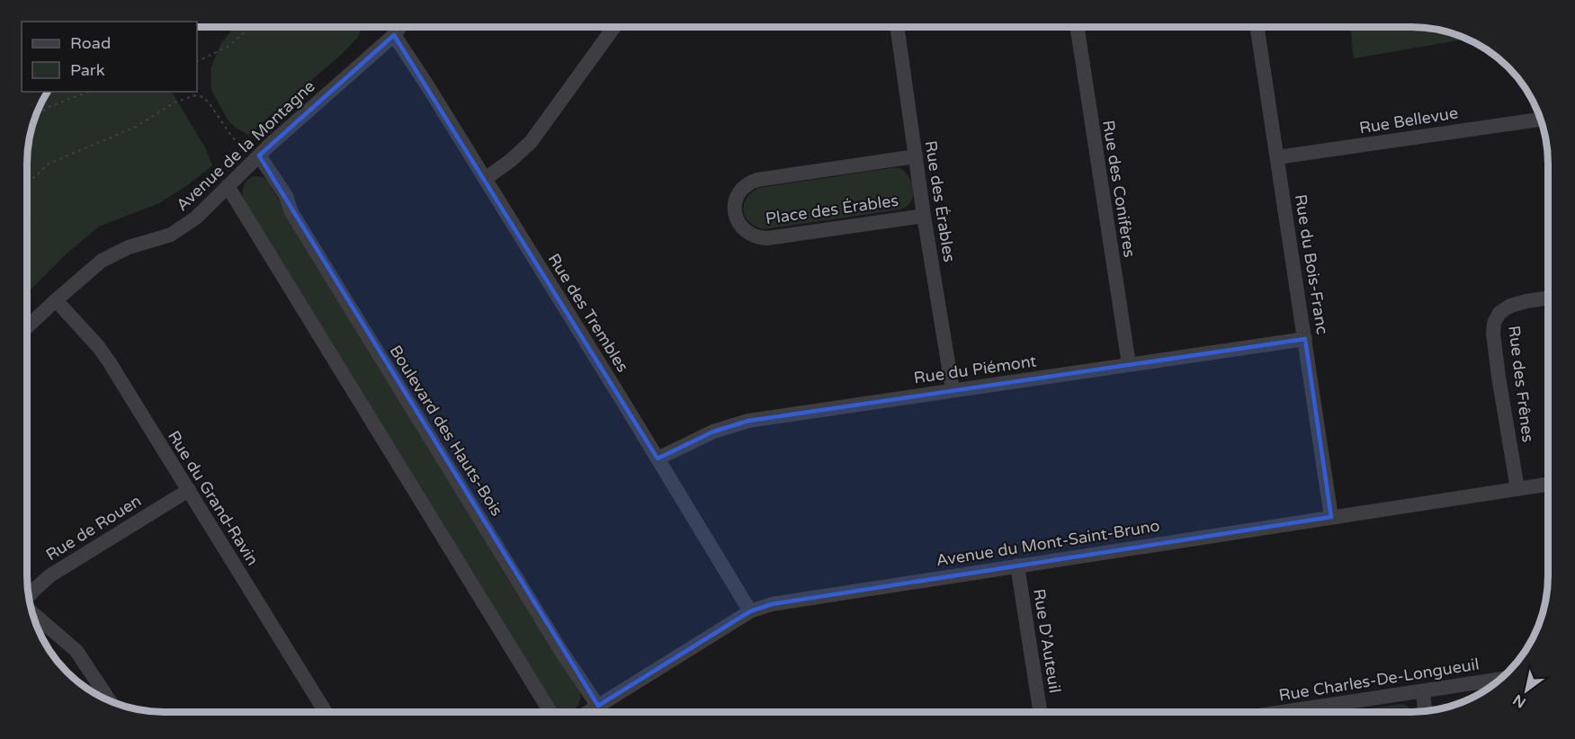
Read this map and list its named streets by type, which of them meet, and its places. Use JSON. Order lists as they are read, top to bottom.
{
  "streets": {
    "street": [
      "Rue Bellevue",
      "Avenue de la Montagne",
      "Rue des Conifères",
      "Rue des Érables",
      "Place des Érables",
      "Rue du Bois-Franc",
      "Rue des Trembles",
      "Rue du Piémont",
      "Rue des Frênes",
      "Boulevard des Hauts-Bois",
      "Rue du Grand-Ravin",
      "Rue de Rouen",
      "Avenue du Mont-Saint-Bruno",
      "Rue D'Auteuil",
      "Rue Charles-De-Longueuil"
    ]
  },
  "crossings": [
    ["Rue Bellevue", "Rue du Bois-Franc"],
    ["Avenue de la Montagne", "Rue des Trembles"],
    ["Avenue de la Montagne", "Boulevard des Hauts-Bois"],
    ["Avenue de la Montagne", "Rue du Grand-Ravin"],
    ["Rue des Conifères", "Rue du Piémont"],
    ["Rue des Érables", "Place des Érables"],
    ["Rue des Érables", "Rue du Piémont"],
    ["Rue du Bois-Franc", "Rue du Piémont"],
    ["Rue du Bois-Franc", "Avenue du Mont-Saint-Bruno"],
    ["Rue des Trembles", "Rue du Piémont"],
    ["Rue des Trembles", "Avenue du Mont-Saint-Bruno"],
    ["Rue des Frênes", "Avenue du Mont-Saint-Bruno"],
    ["Boulevard des Hauts-Bois", "Avenue du Mont-Saint-Bruno"],
    ["Rue du Grand-Ravin", "Rue de Rouen"],
    ["Avenue du Mont-Saint-Bruno", "Rue D'Auteuil"]
  ],
  "legend": ["Road", "Park"],
  "north": "bottom left"
}
